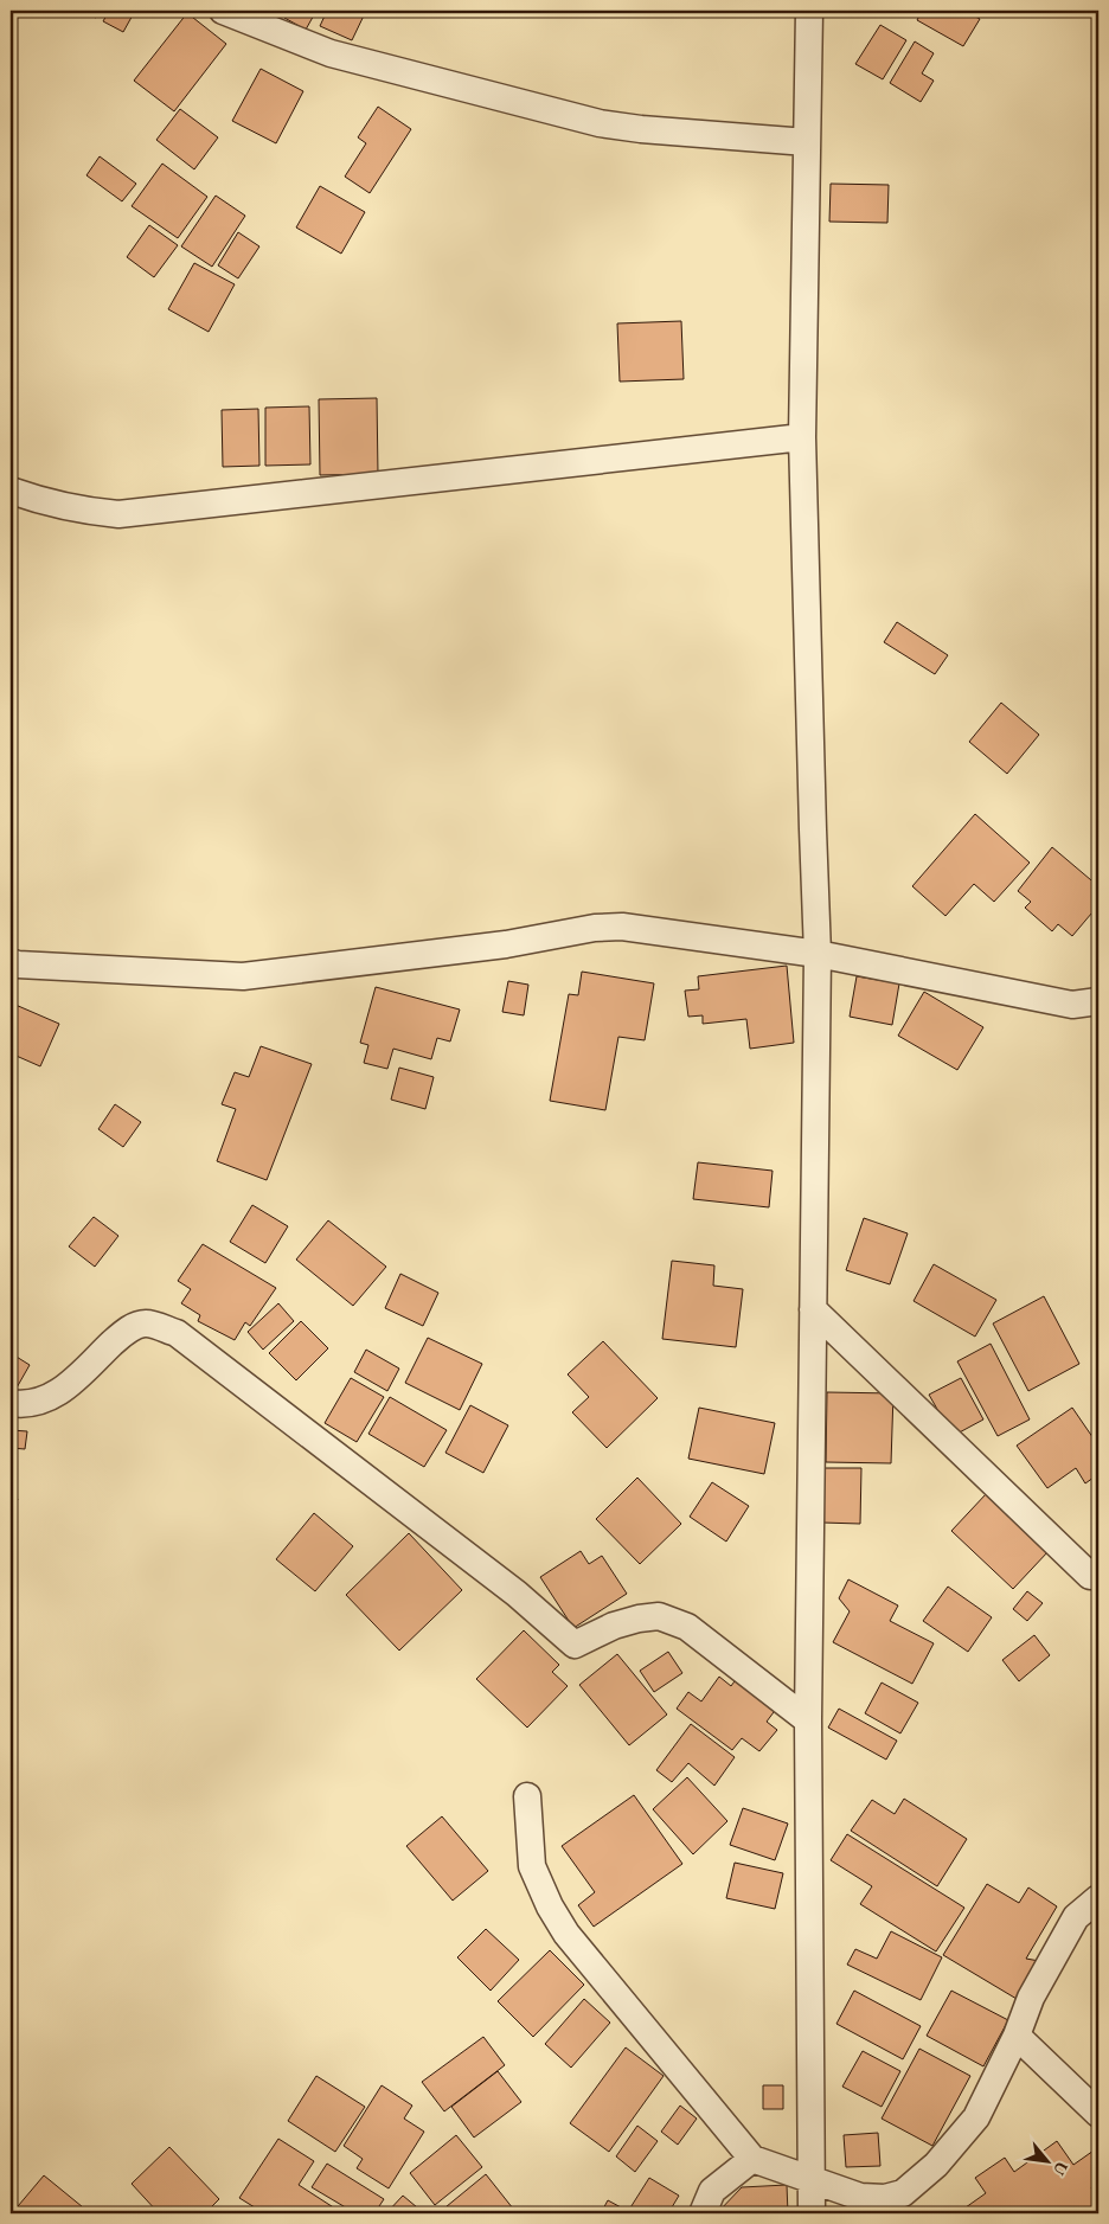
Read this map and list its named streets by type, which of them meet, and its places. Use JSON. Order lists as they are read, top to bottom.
{
  "north": "bottom right"
}
